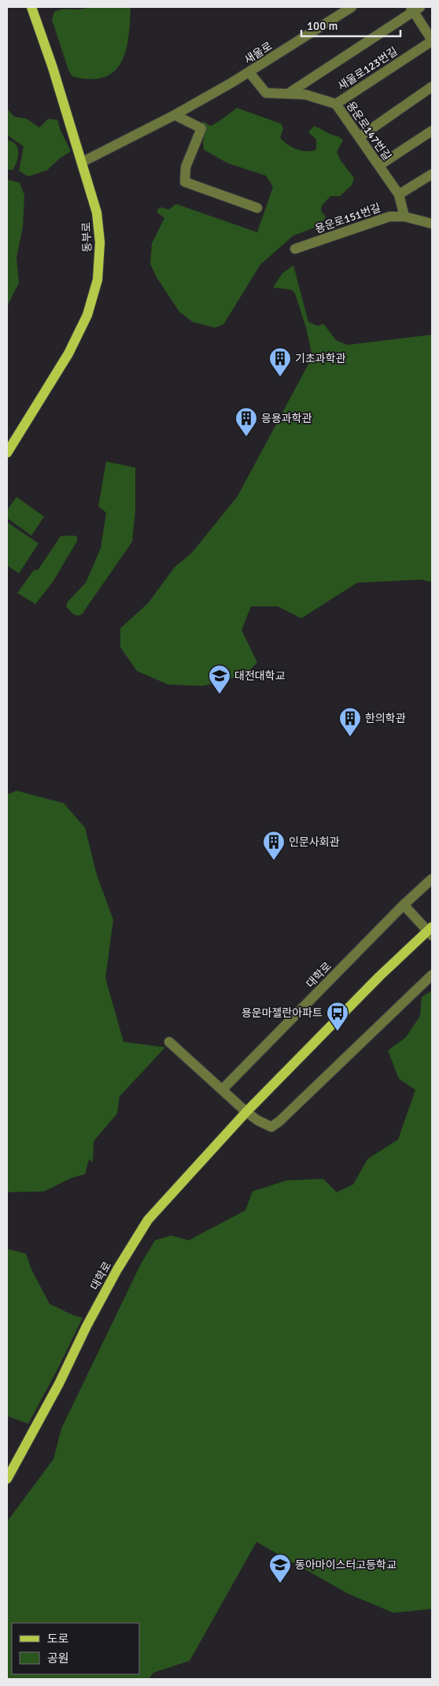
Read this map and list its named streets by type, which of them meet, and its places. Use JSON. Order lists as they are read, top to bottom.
{
  "streets": {
    "main road": ["동부로", "대학로"],
    "street": [
      "새울로",
      "새울로123번길",
      "용운로147번길",
      "용운로151번길"
    ]
  },
  "crossings": [
    ["새울로", "용운로147번길"],
    ["새울로", "동부로"],
    ["새울로123번길", "용운로147번길"],
    ["용운로147번길", "용운로151번길"]
  ],
  "places": {
    "building": [
      "기초과학관",
      "응용과학관",
      "한의학관",
      "인문사회관"
    ],
    "school or university": ["대전대학교", "동아마이스터고등학교"],
    "bus stop": ["용운마젤란아파트"]
  },
  "legend": ["도로", "공원"],
  "scale_bar": "100 m"
}
